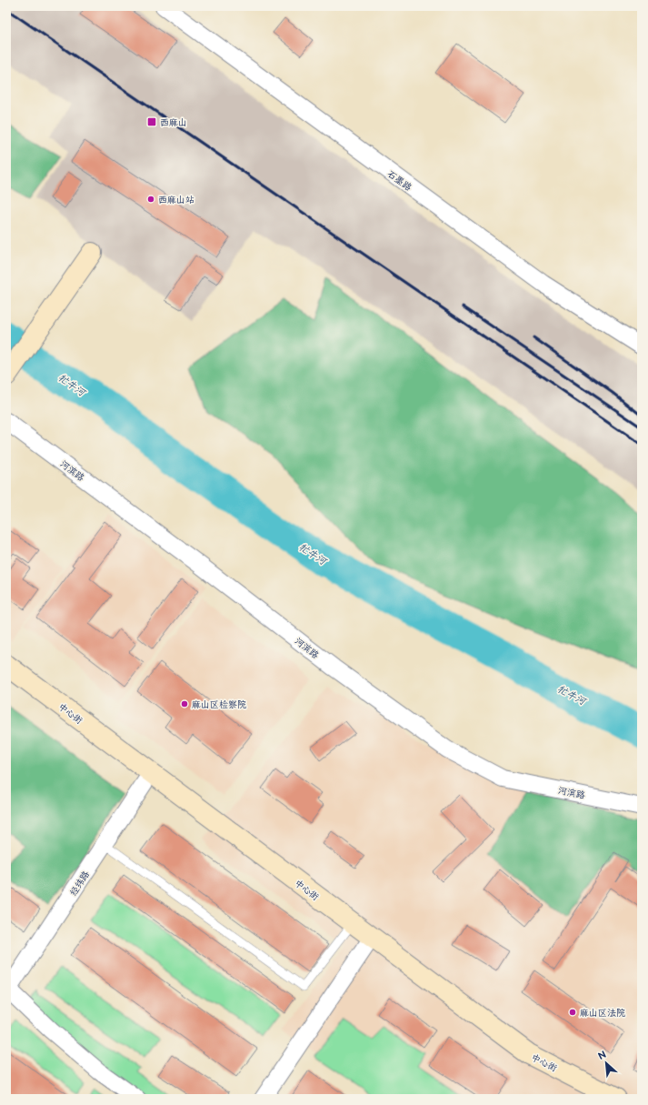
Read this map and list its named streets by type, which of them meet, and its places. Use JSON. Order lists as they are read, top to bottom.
{
  "streets": {
    "main road": ["中心街"],
    "street": ["石墨路", "河滨路", "经纬路"]
  },
  "crossings": [
    ["中心街", "经纬路"]
  ],
  "water": ["牤牛河"],
  "places": {
    "transit": ["西麻山"],
    "other": ["西麻山站", "麻山区检察院", "麻山区法院"]
  },
  "north": "top left"
}
